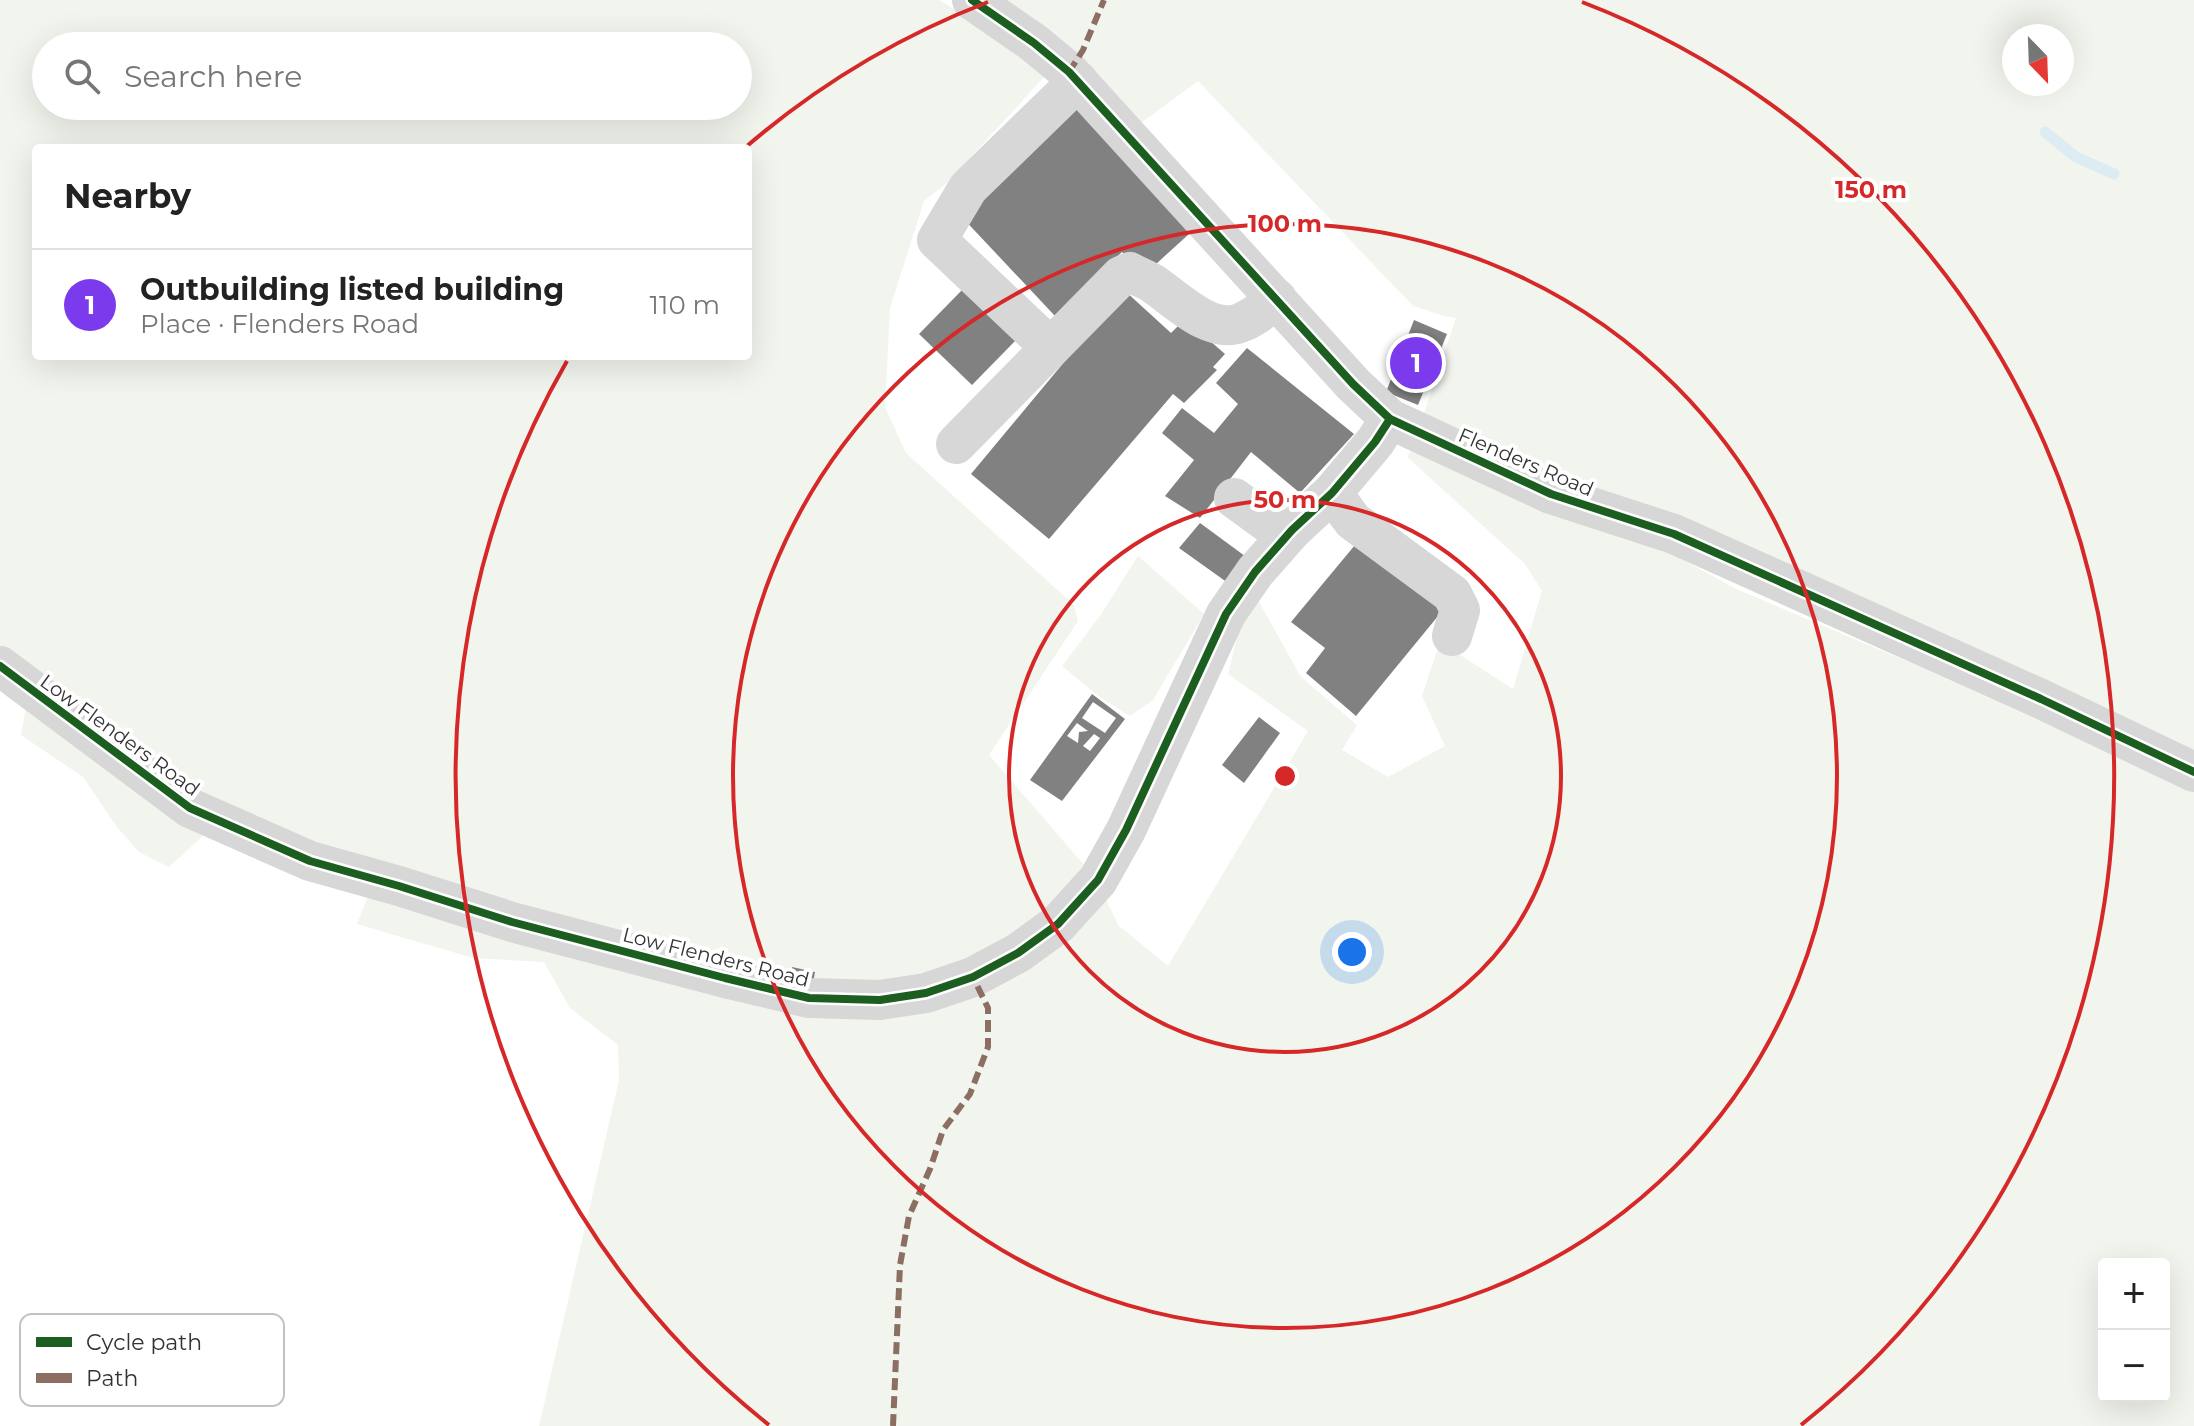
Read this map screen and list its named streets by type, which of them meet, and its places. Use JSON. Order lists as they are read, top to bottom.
{
  "streets": {
    "street": ["Flenders Road", "Low Flenders Road"]
  },
  "crossings": [
    ["Flenders Road", "Low Flenders Road"]
  ],
  "legend": ["Cycle path", "Path"],
  "north": "bottom right",
  "page": {
    "search": "Search here",
    "heading": "Nearby",
    "list": [
      {
        "mark": "1",
        "name": "Outbuilding listed building",
        "note": "Place · Flenders Road",
        "value": "110 m"
      }
    ],
    "pins": "1",
    "map_buttons": ["+", "−"]
  },
  "rings": ["150 m", "100 m", "50 m"]
}
